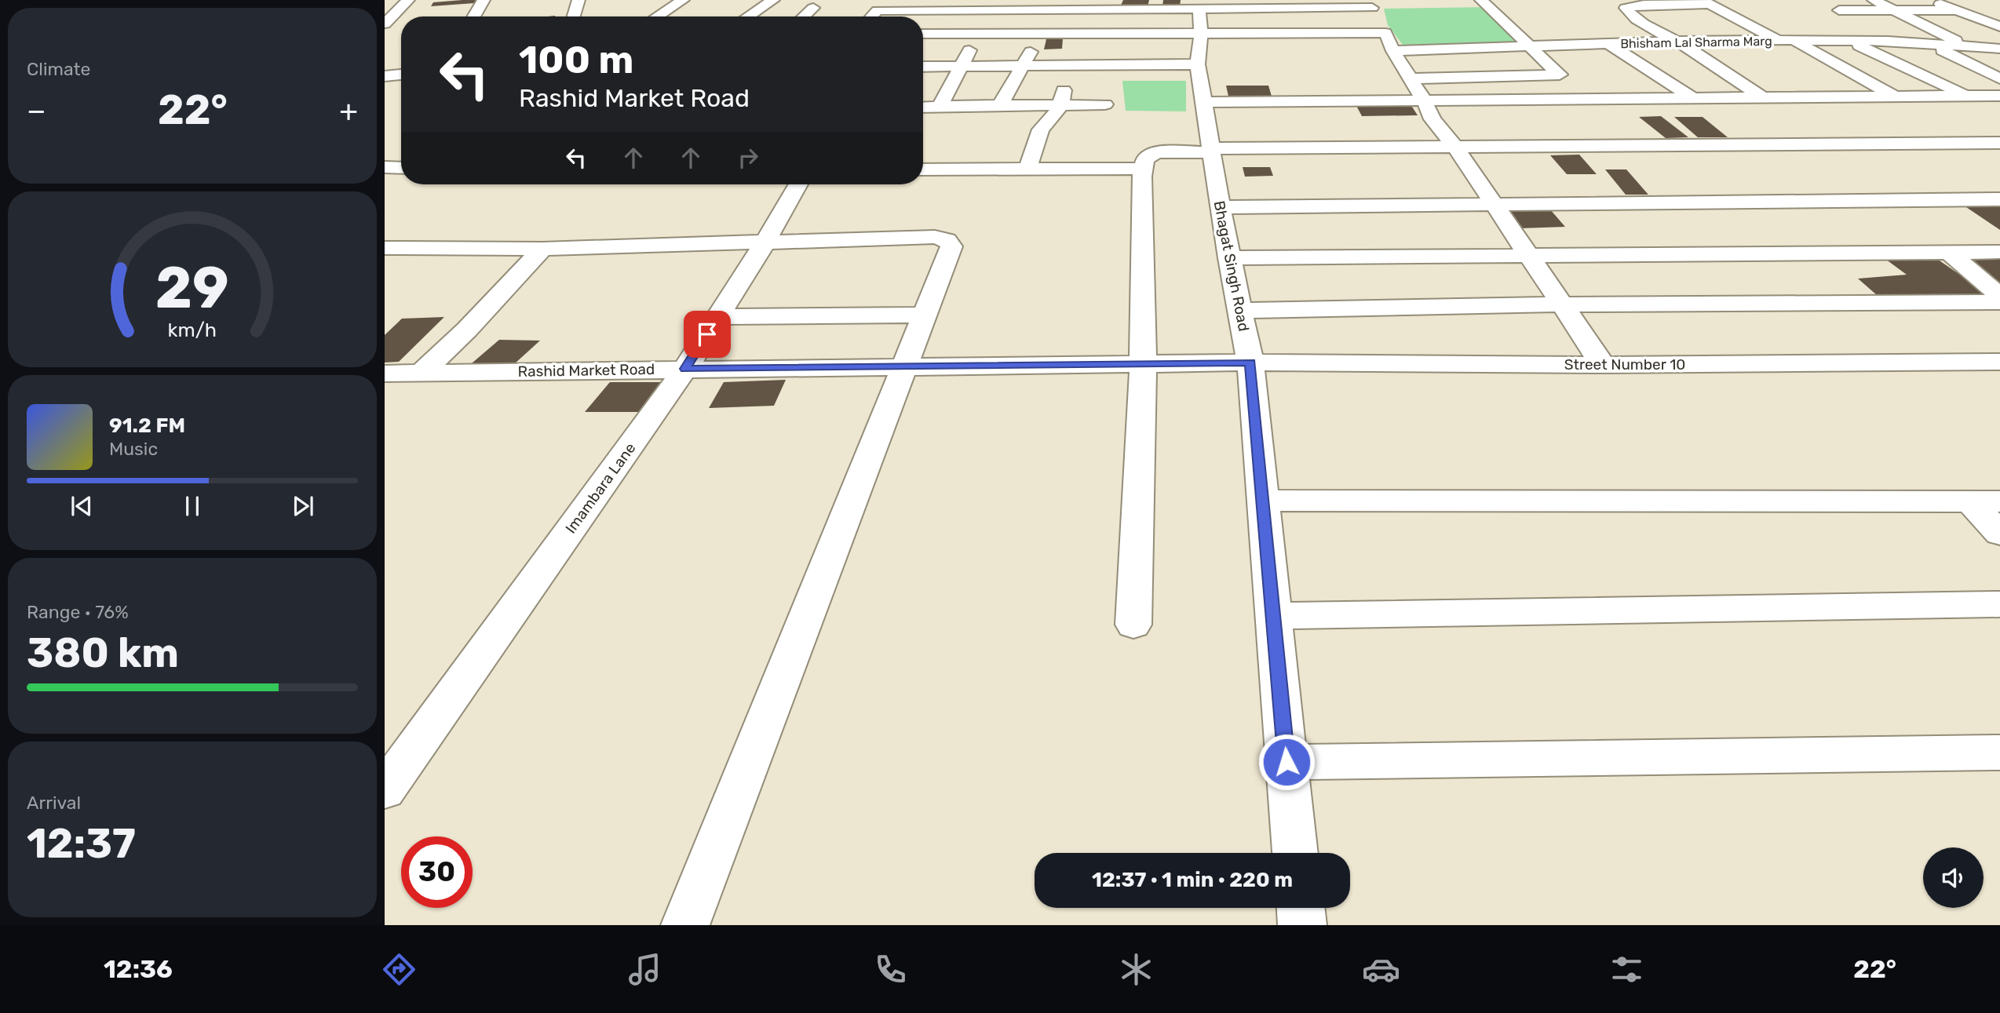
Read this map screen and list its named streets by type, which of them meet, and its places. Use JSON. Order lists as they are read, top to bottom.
{
  "streets": {
    "street": [
      "Bhisham Lal Sharma Marg",
      "Bhagat Singh Road",
      "Street Number 10",
      "Rashid Market Road",
      "Imambara Lane"
    ]
  },
  "crossings": [
    ["Bhisham Lal Sharma Marg", "Bhagat Singh Road"],
    ["Bhagat Singh Road", "Street Number 10"],
    ["Bhagat Singh Road", "Rashid Market Road"],
    ["Street Number 10", "Rashid Market Road"],
    ["Rashid Market Road", "Imambara Lane"]
  ],
  "page": {
    "tile": [
      "Climate",
      ["Range · 76%", "380 km"],
      ["Arrival", "12:37"]
    ],
    "turn": ["100 m", "Rashid Market Road"],
    "heat": ["−", "22°", "+"],
    "song": ["91.2 FM", "Music"],
    "limit": "30",
    "trip": "12:37 · 1 min · 220 m",
    "tabs": ["12:36", "22°"],
    "gauge": ["29", "km/h"]
  }
}
